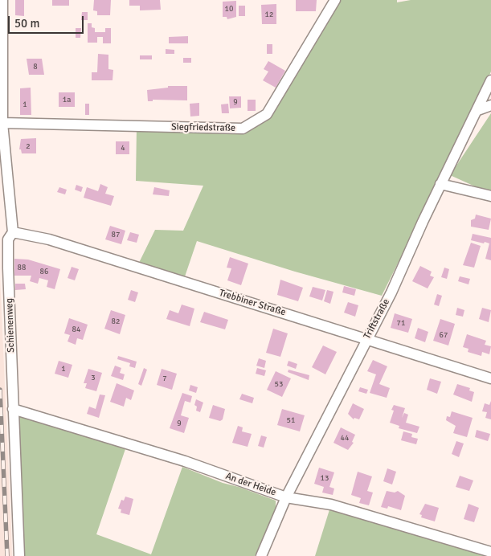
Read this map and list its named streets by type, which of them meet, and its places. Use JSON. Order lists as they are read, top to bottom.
{
  "streets": {
    "street": [
      "Siegfriedstraße",
      "Trebbiner Straße",
      "Triftstraße",
      "Schienenweg",
      "An der Heide"
    ]
  },
  "crossings": [
    ["Siegfriedstraße", "Schienenweg"],
    ["Trebbiner Straße", "Triftstraße"],
    ["Trebbiner Straße", "Schienenweg"],
    ["Triftstraße", "An der Heide"],
    ["Schienenweg", "An der Heide"]
  ],
  "house_numbers": [
    "10",
    "12",
    "8",
    "1a",
    "9",
    "1",
    "2",
    "4",
    "87",
    "88",
    "86",
    "82",
    "71",
    "84",
    "67",
    "1",
    "3",
    "7",
    "53",
    "51",
    "9",
    "44",
    "13"
  ],
  "scale_bar": "50 m"
}
